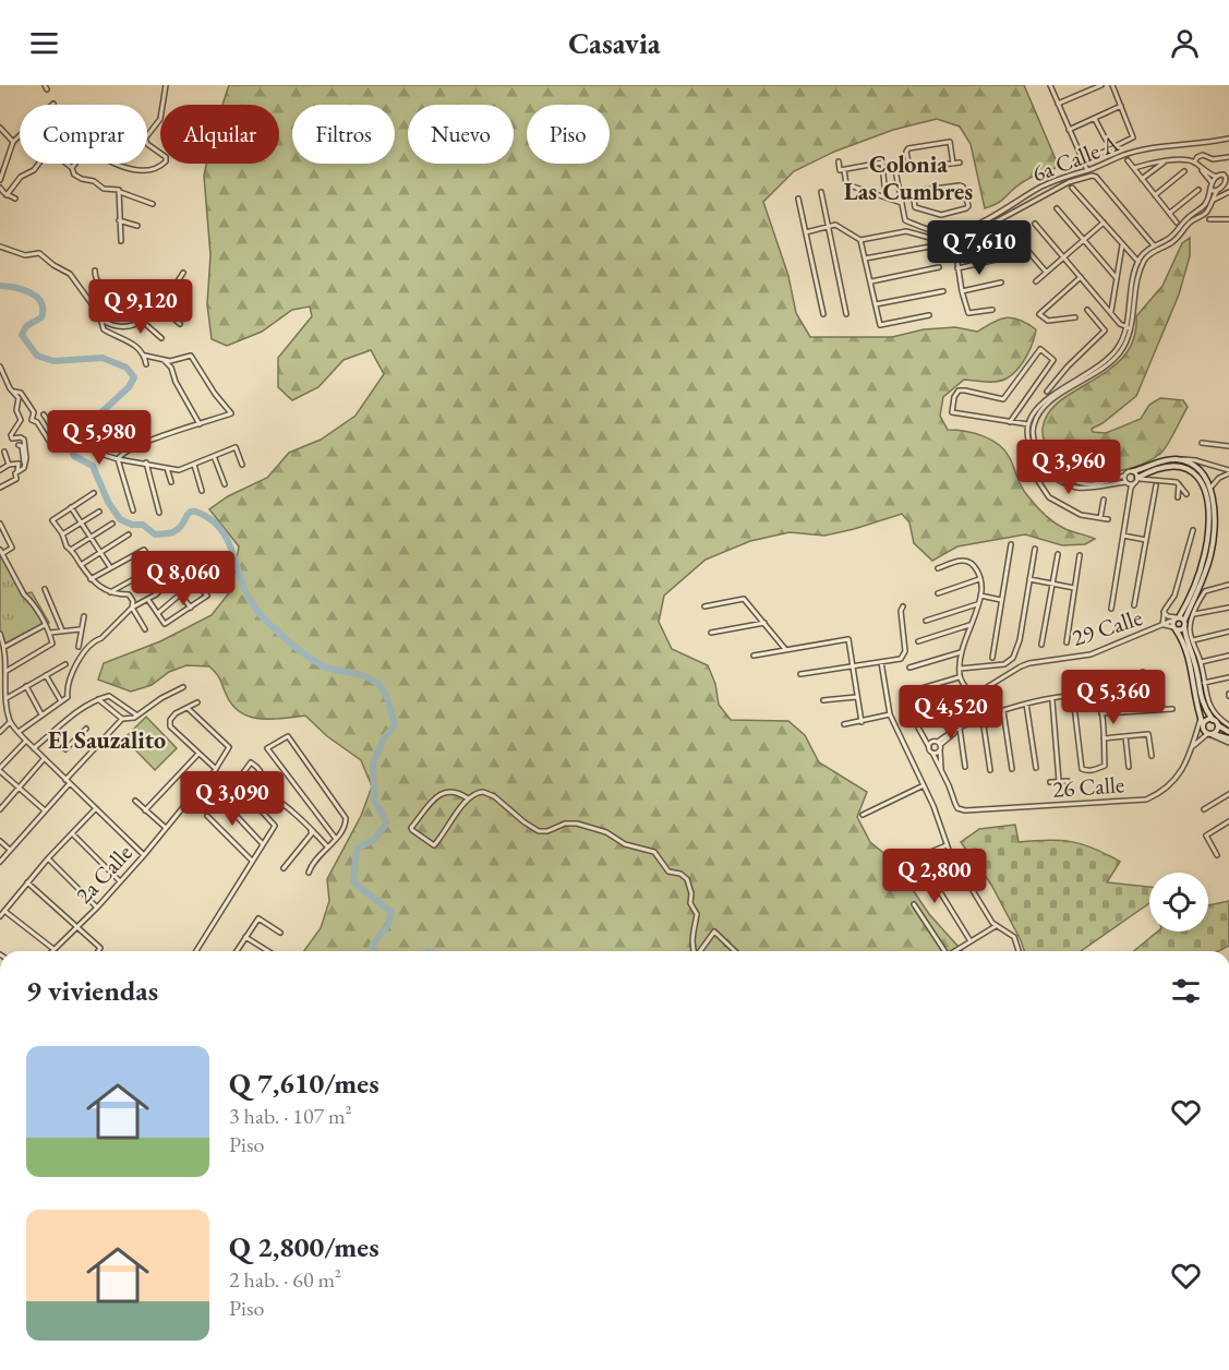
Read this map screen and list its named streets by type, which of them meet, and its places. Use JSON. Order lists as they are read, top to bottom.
{
  "streets": {
    "street": [
      "6a Calle A",
      "29 Calle",
      "26 Calle",
      "2a Calle"
    ]
  },
  "districts": ["Colonia Las Cumbres", "El Sauzalito"],
  "page": {
    "header": "Casavia",
    "chip": [
      "Comprar",
      "Alquilar",
      "Filtros",
      "Nuevo",
      "Piso"
    ],
    "price": [
      "Q 7,610",
      "Q 9,120",
      "Q 5,980",
      "Q 3,960",
      "Q 8,060",
      "Q 5,360",
      "Q 4,520",
      "Q 3,090",
      "Q 2,800"
    ],
    "heading": "9 viviendas",
    "list": [
      {
        "name": "Q 7,610/mes",
        "note": "3 hab. · 107 m² · Piso"
      },
      {
        "name": "Q 2,800/mes",
        "note": "2 hab. · 60 m² · Piso"
      }
    ]
  }
}
